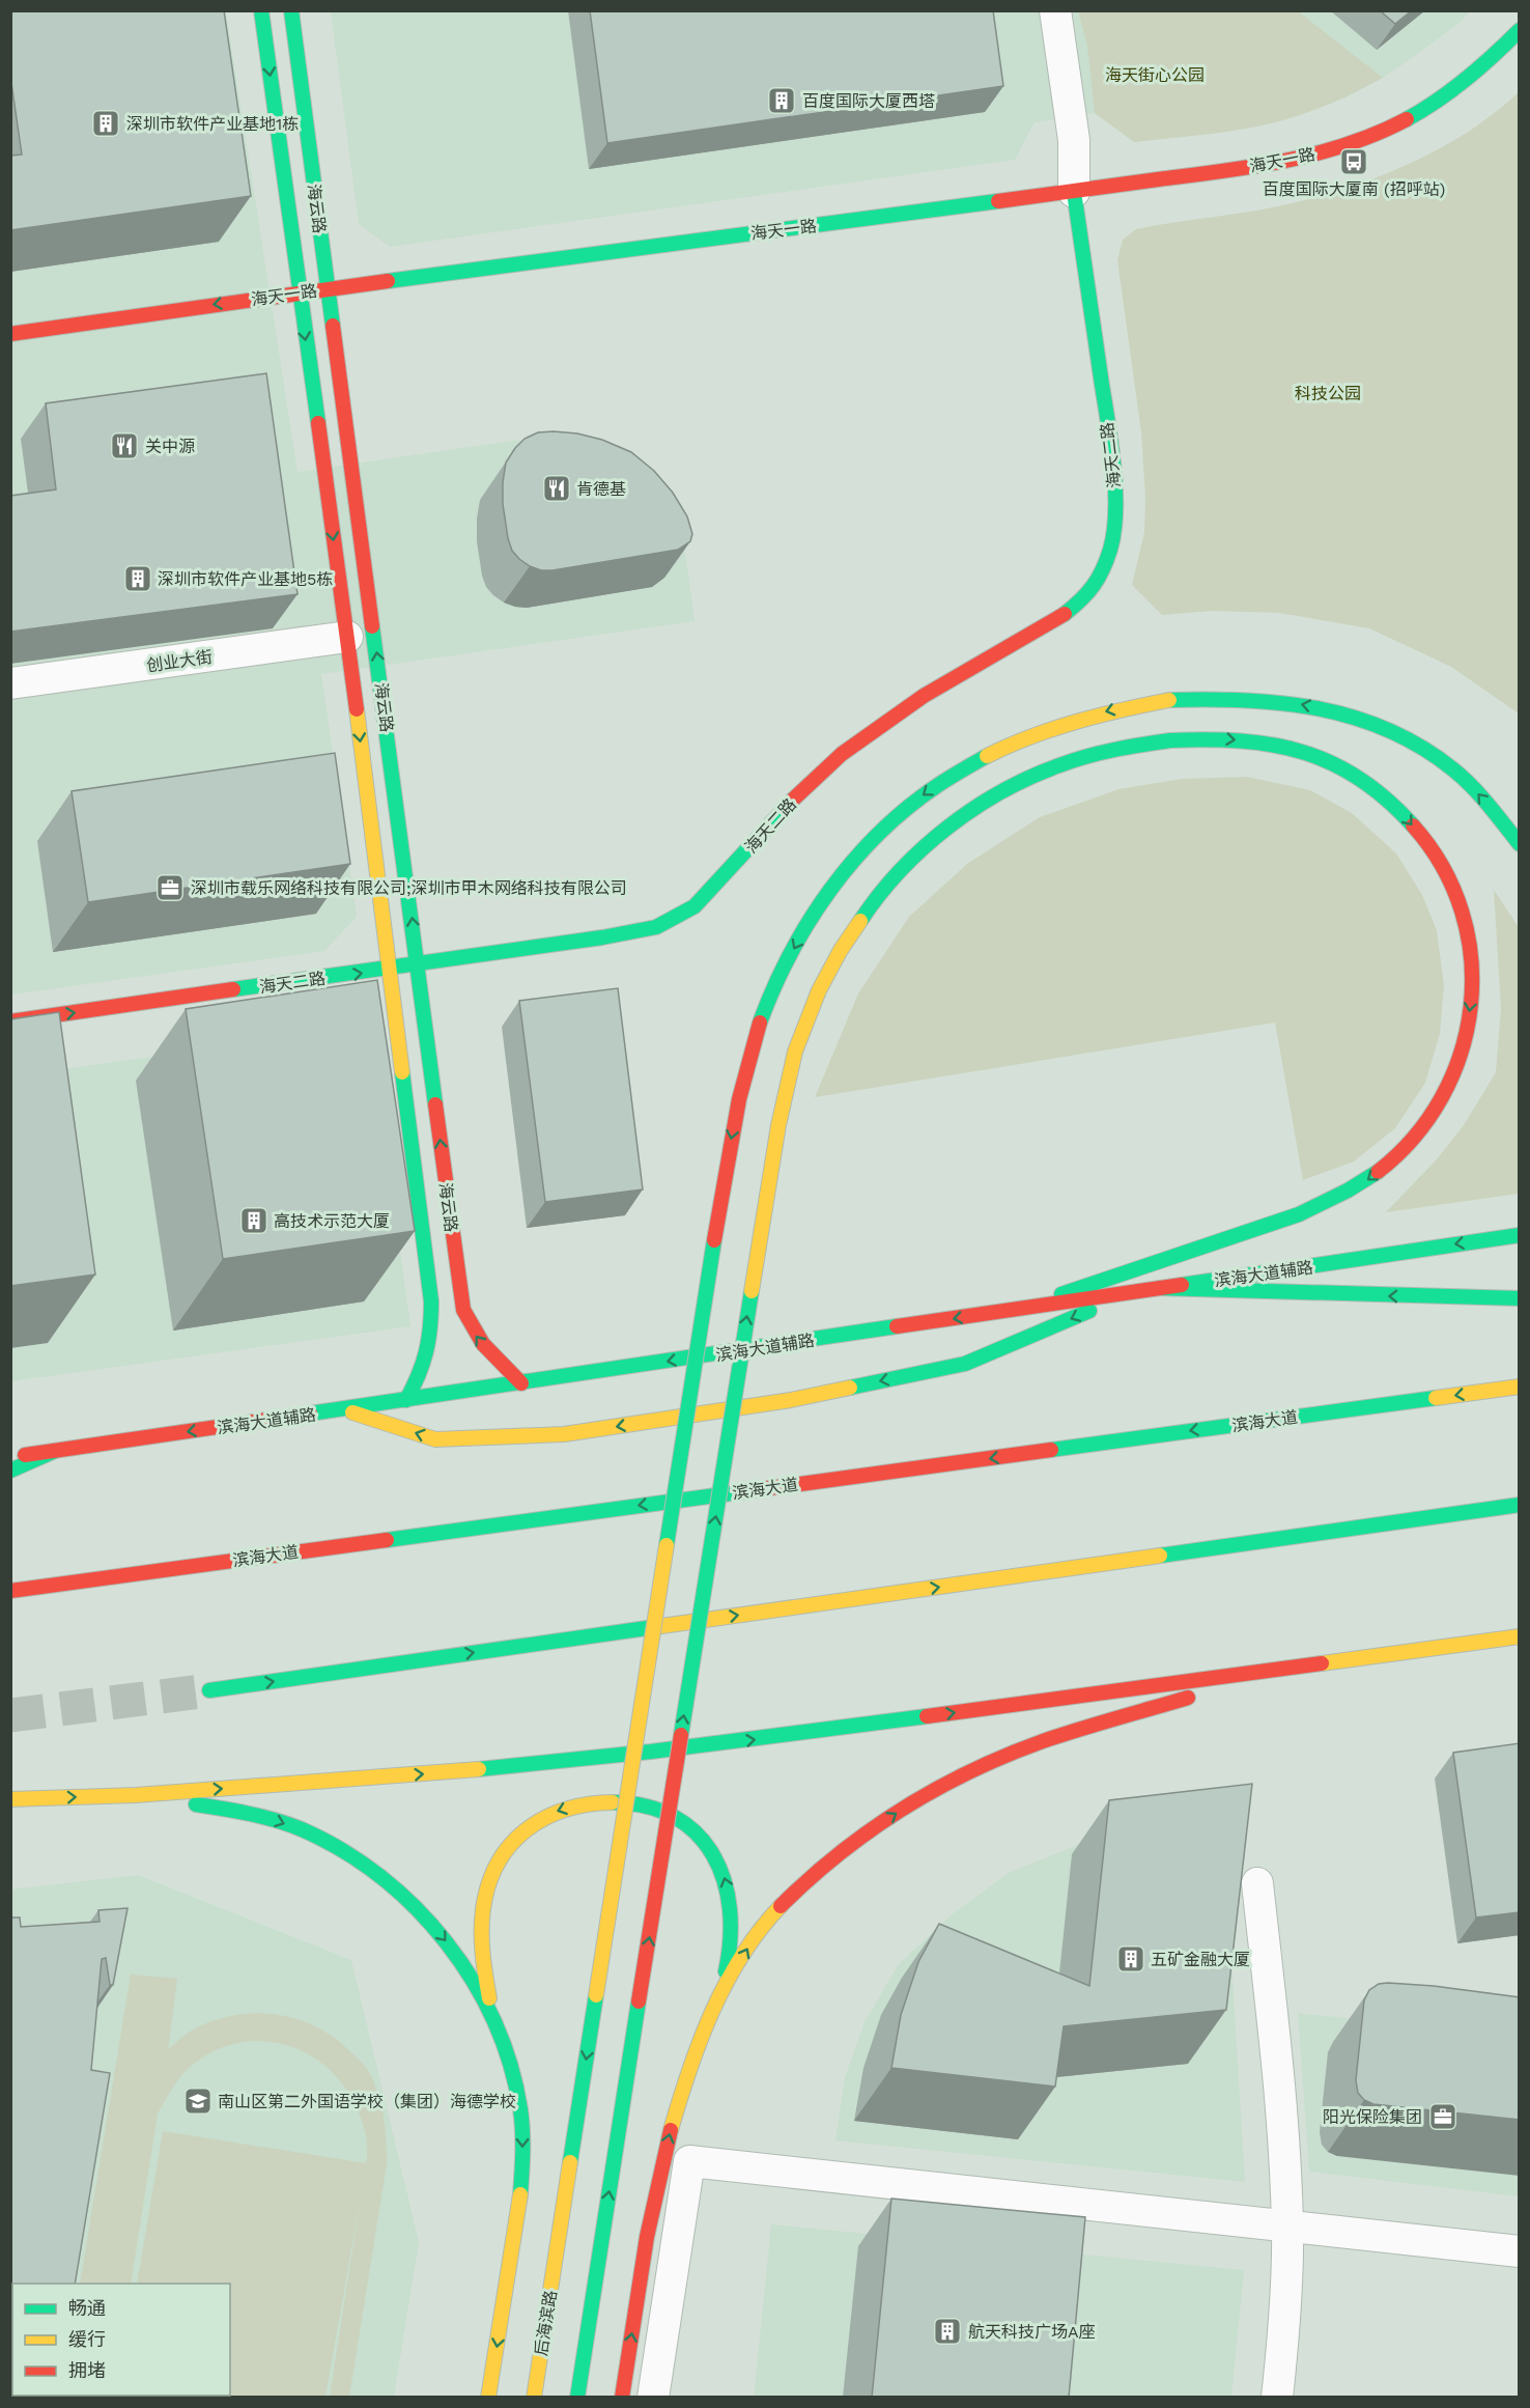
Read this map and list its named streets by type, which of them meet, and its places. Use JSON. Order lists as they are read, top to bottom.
{
  "streets": {
    "main road": [
      "海天一路",
      "海云路",
      "海天二路",
      "滨海大道辅路",
      "滨海大道",
      "后海滨路"
    ],
    "street": ["创业大街"]
  },
  "crossings": [
    ["海天一路", "海云路"],
    ["海天一路", "海天二路"],
    ["海云路", "海天二路"],
    ["海云路", "创业大街"],
    ["海云路", "滨海大道辅路"]
  ],
  "parks": ["海天街心公园", "科技公园"],
  "places": {
    "building": [
      "百度国际大厦西塔",
      "深圳市软件产业基地1栋",
      "深圳市软件产业基地5栋",
      "高技术示范大厦",
      "五矿金融大厦",
      "航天科技广场A座"
    ],
    "bus stop": ["百度国际大厦南 (招呼站)"],
    "restaurant": ["关中源", "肯德基"],
    "office": ["深圳市载乐网络科技有限公司;深圳市甲木网络科技有限公司", "阳光保险集团"],
    "school or university": ["南山区第二外国语学校（集团）海德学校"]
  },
  "legend": ["畅通", "缓行", "拥堵"]
}
